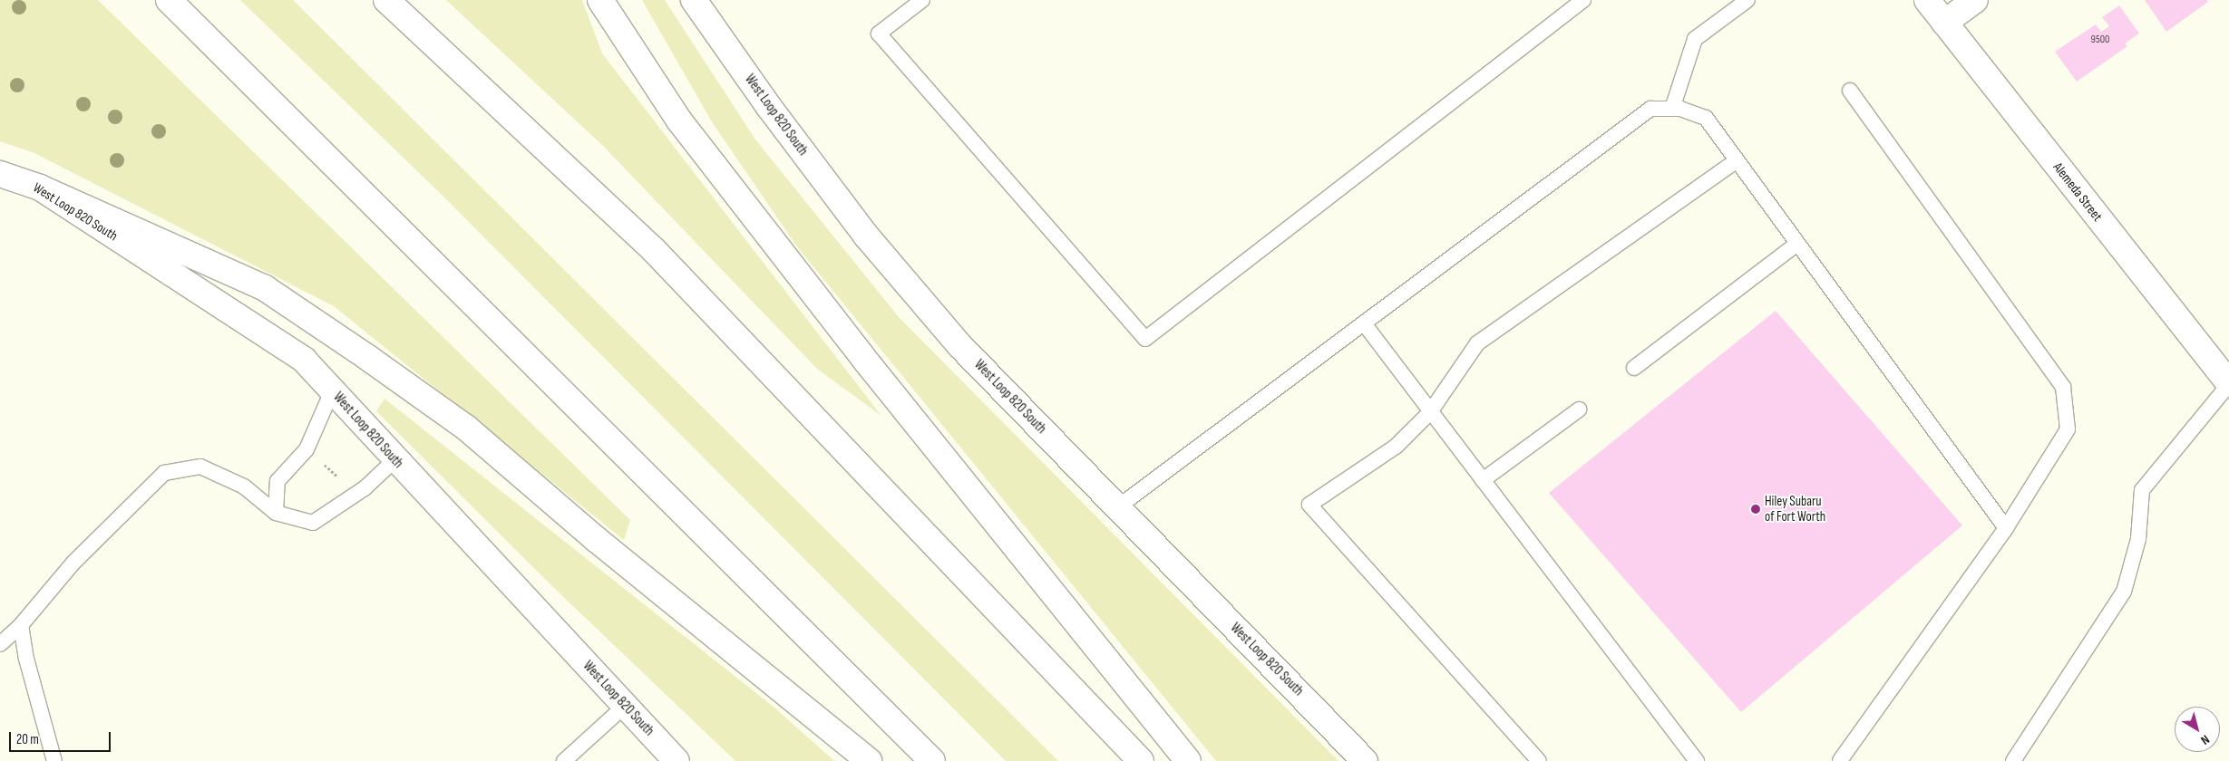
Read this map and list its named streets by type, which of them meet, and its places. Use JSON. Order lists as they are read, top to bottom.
{
  "streets": {
    "main road": ["West Loop 820 South", "Alemeda Street"]
  },
  "places": ["Hiley Subaru of Fort Worth"],
  "house_numbers": ["9500"],
  "scale_bar": "20 m",
  "north": "bottom right"
}
